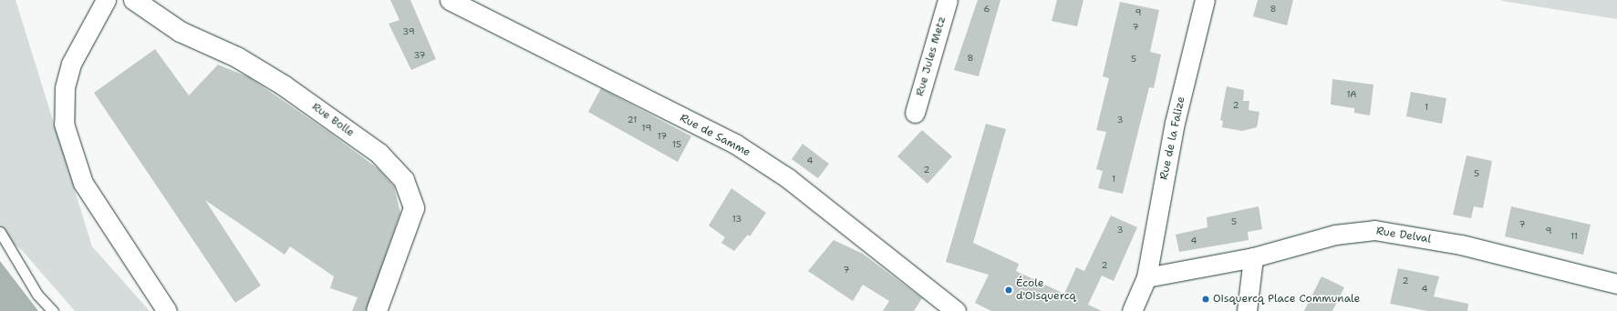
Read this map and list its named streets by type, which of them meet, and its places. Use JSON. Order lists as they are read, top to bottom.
{
  "streets": {
    "street": [
      "Rue Jules Metz",
      "Rue Bolle",
      "Rue de Samme",
      "Rue de la Falize",
      "Rue Delval"
    ]
  },
  "crossings": [
    ["Rue de la Falize", "Rue Delval"]
  ],
  "places": ["École d'Oisquercq", "Oisquercq Place Communale"],
  "house_numbers": [
    "6",
    "8",
    "9",
    "7",
    "39",
    "37",
    "8",
    "5",
    "1A",
    "2",
    "1",
    "21",
    "3",
    "19",
    "17",
    "15",
    "4",
    "2",
    "5",
    "1",
    "13",
    "5",
    "7",
    "3",
    "9",
    "11",
    "4",
    "2",
    "7",
    "2",
    "4"
  ]
}
